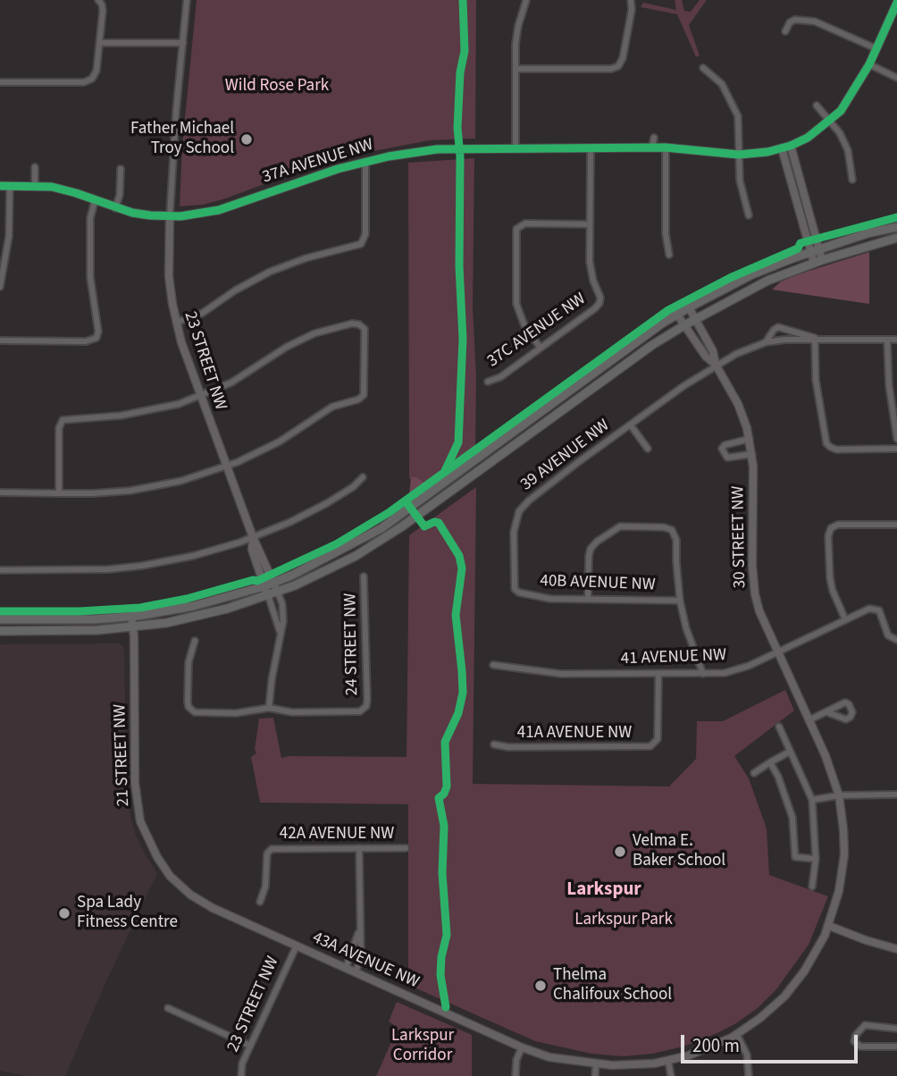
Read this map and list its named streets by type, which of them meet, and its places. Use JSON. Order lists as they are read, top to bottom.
{
  "streets": {
    "street": [
      "37A AVENUE NW",
      "37C AVENUE NW",
      "23 STREET NW",
      "39 AVENUE NW",
      "30 STREET NW",
      "40B AVENUE NW",
      "24 STREET NW",
      "41 AVENUE NW",
      "41A AVENUE NW",
      "21 STREET NW",
      "42A AVENUE NW",
      "43A AVENUE NW"
    ]
  },
  "crossings": [
    ["37A AVENUE NW", "23 STREET NW"],
    ["23 STREET NW", "24 STREET NW"],
    ["23 STREET NW", "43A AVENUE NW"],
    ["39 AVENUE NW", "30 STREET NW"],
    ["39 AVENUE NW", "40B AVENUE NW"],
    ["30 STREET NW", "41 AVENUE NW"],
    ["30 STREET NW", "43A AVENUE NW"],
    ["41 AVENUE NW", "41A AVENUE NW"],
    ["21 STREET NW", "43A AVENUE NW"]
  ],
  "districts": ["Larkspur"],
  "parks": ["Wild Rose Park", "Larkspur Park", "Larkspur Corridor"],
  "places": [
    "Father Michael Troy School",
    "Velma E. Baker School",
    "Spa Lady Fitness Centre",
    "Thelma Chalifoux School"
  ],
  "scale_bar": "200 m"
}
